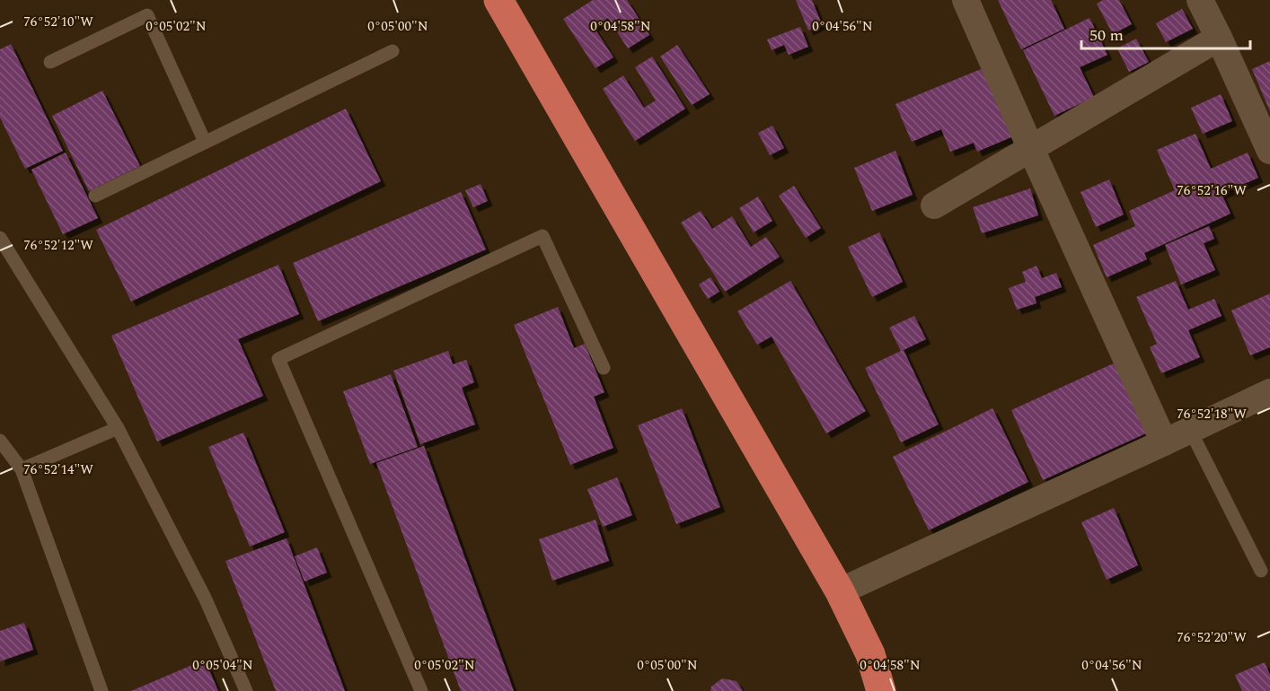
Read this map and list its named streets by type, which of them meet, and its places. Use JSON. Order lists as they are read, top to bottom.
{
  "scale_bar": "50 m",
  "coordinates": [
    "76°52'10\"W",
    "0°05'02\"N",
    "0°05'00\"N",
    "0°04'58\"N",
    "0°04'56\"N",
    "76°52'16\"W",
    "76°52'12\"W",
    "76°52'18\"W",
    "76°52'14\"W",
    "76°52'20\"W",
    "0°05'04\"N"
  ]
}
